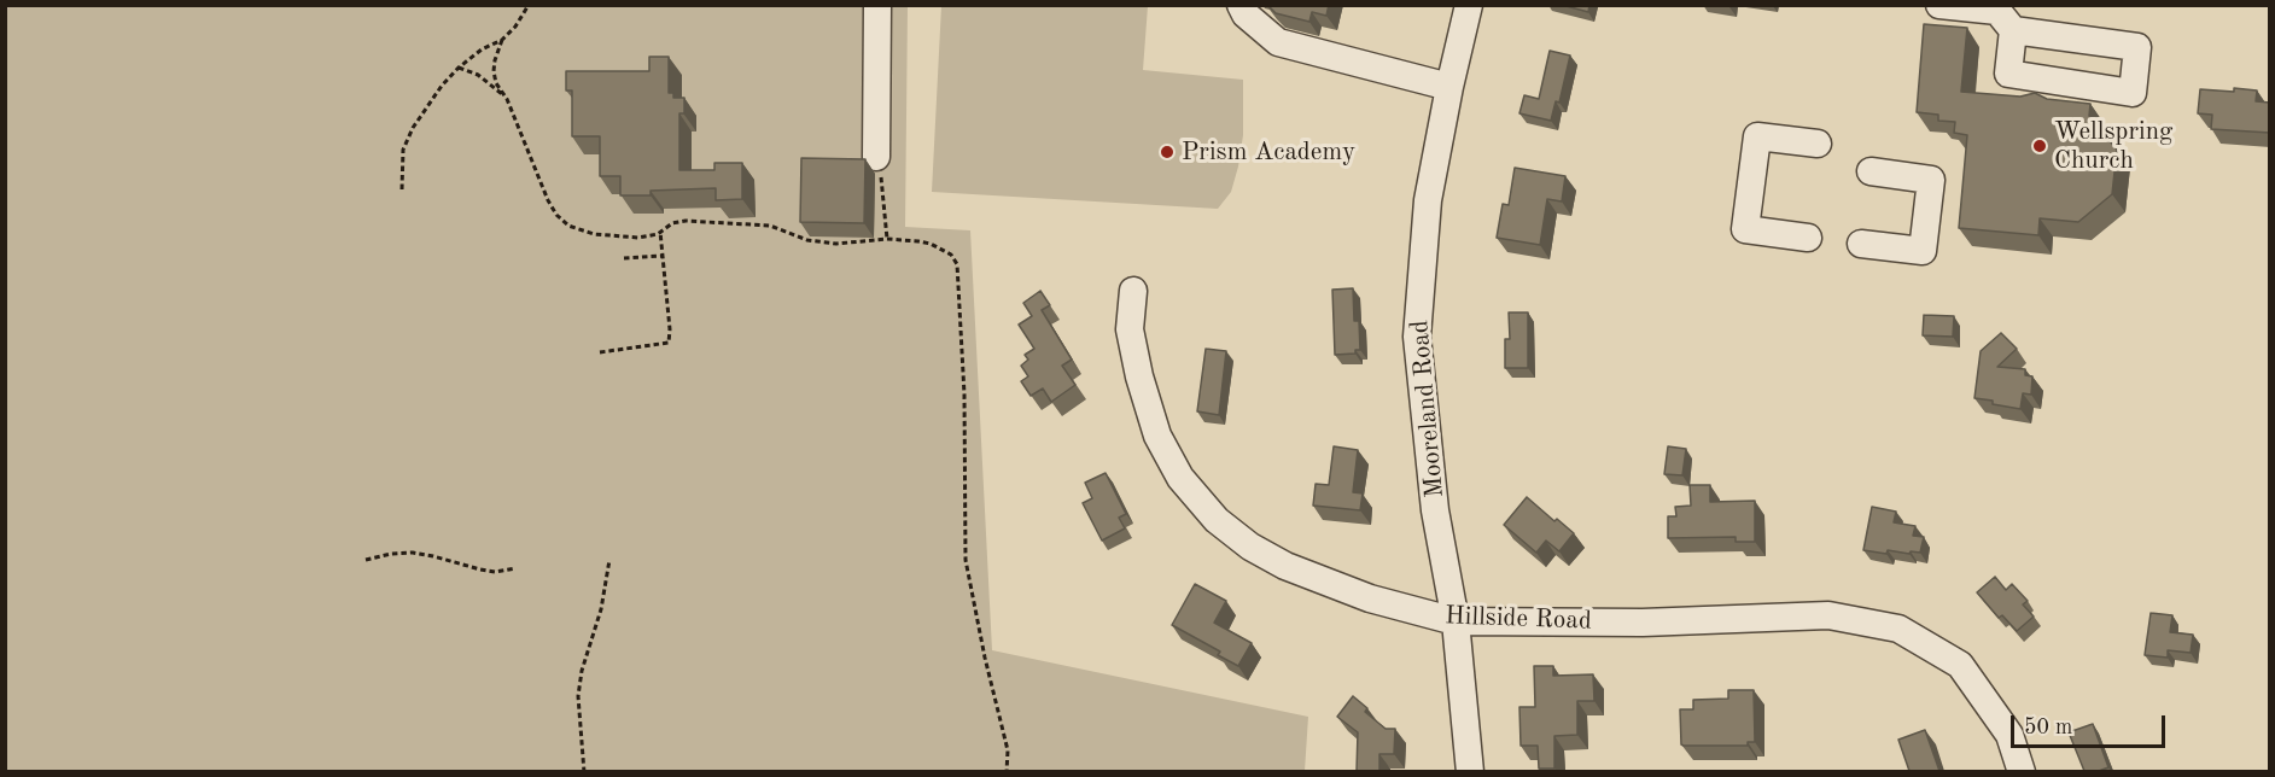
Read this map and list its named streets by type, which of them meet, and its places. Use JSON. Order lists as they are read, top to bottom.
{
  "streets": {
    "street": ["Mooreland Road", "Hillside Road"]
  },
  "crossings": [
    ["Mooreland Road", "Hillside Road"]
  ],
  "places": ["Wellspring Church", "Prism Academy"],
  "scale_bar": "50 m"
}
